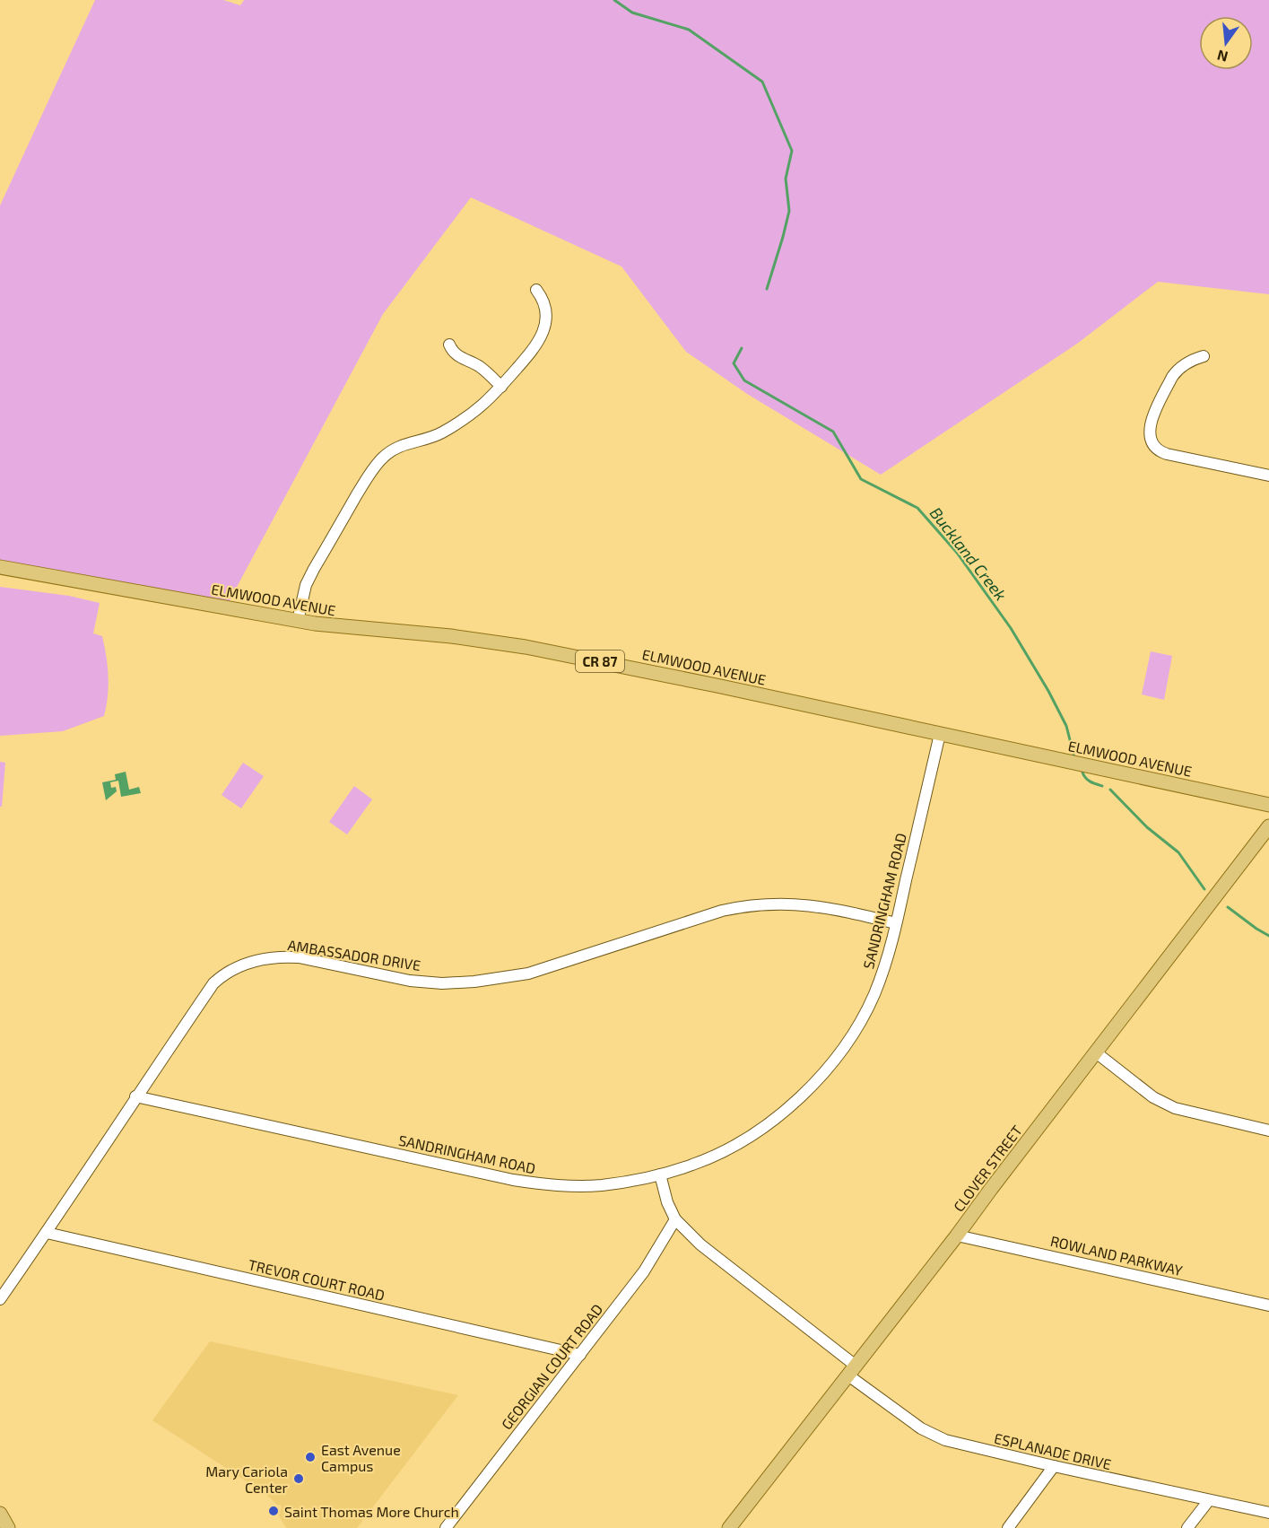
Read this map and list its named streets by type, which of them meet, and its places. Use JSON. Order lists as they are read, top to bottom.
{
  "streets": {
    "main road": ["ELMWOOD AVENUE", "CR 87", "CLOVER STREET"],
    "street": [
      "SANDRINGHAM ROAD",
      "AMBASSADOR DRIVE",
      "ROWLAND PARKWAY",
      "TREVOR COURT ROAD",
      "GEORGIAN COURT ROAD",
      "ESPLANADE DRIVE"
    ]
  },
  "crossings": [
    ["ELMWOOD AVENUE", "SANDRINGHAM ROAD"],
    ["SANDRINGHAM ROAD", "AMBASSADOR DRIVE"],
    ["SANDRINGHAM ROAD", "ESPLANADE DRIVE"],
    ["AMBASSADOR DRIVE", "TREVOR COURT ROAD"],
    ["CLOVER STREET", "ROWLAND PARKWAY"],
    ["CLOVER STREET", "ESPLANADE DRIVE"],
    ["TREVOR COURT ROAD", "GEORGIAN COURT ROAD"],
    ["GEORGIAN COURT ROAD", "ESPLANADE DRIVE"]
  ],
  "water": ["Buckland Creek"],
  "places": ["East Avenue Campus", "Mary Cariola Center", "Saint Thomas More Church"],
  "north": "bottom"
}
